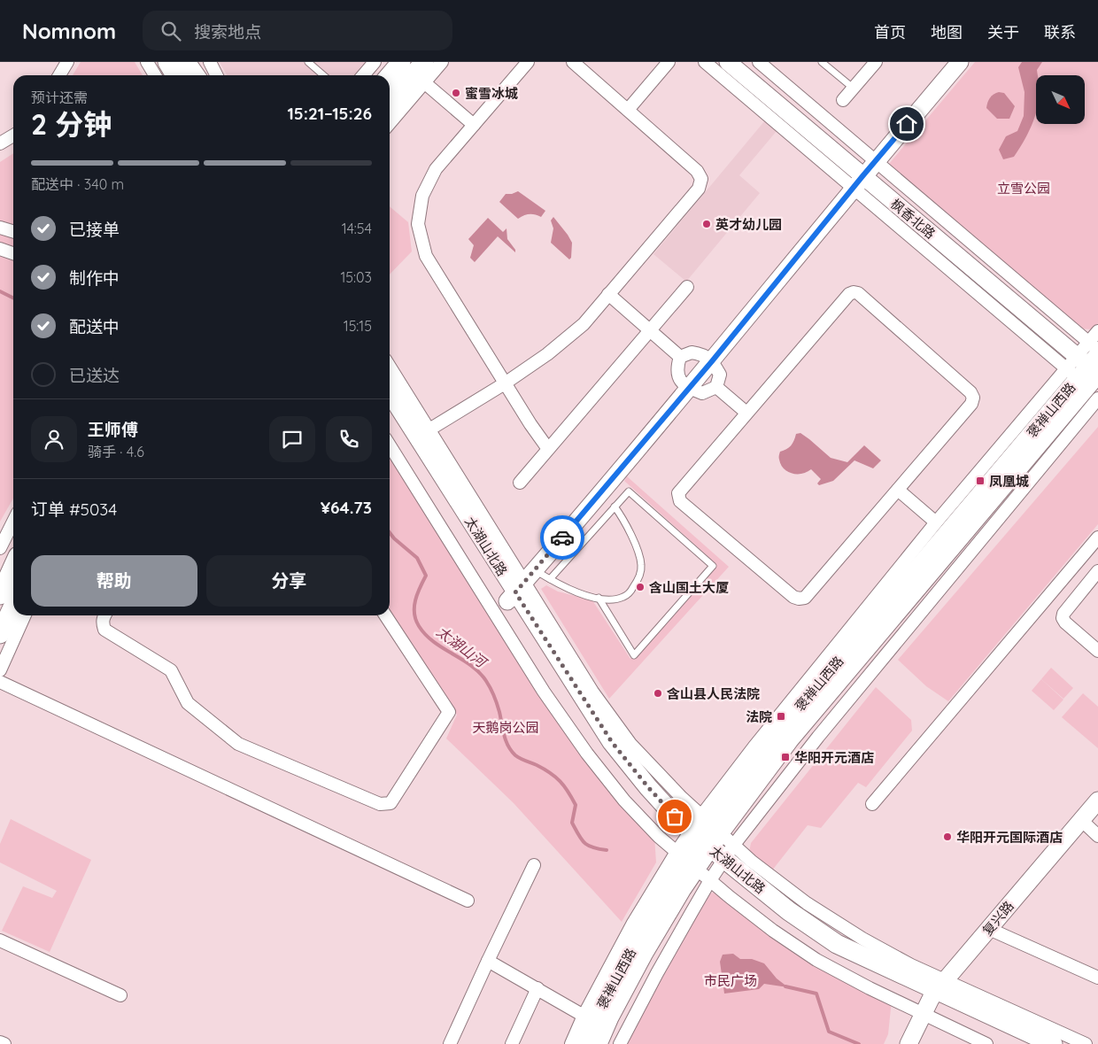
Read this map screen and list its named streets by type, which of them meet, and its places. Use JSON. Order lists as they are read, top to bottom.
{
  "streets": {
    "main road": [
      "枫香北路",
      "褒禅山西路",
      "太湖山北路",
      "复兴路"
    ]
  },
  "crossings": [
    ["枫香北路", "褒禅山西路"],
    ["褒禅山西路", "太湖山北路"],
    ["太湖山北路", "复兴路"]
  ],
  "water": ["太湖山河"],
  "parks": ["立雪公园", "天鹅岗公园", "市民广场"],
  "places": {
    "other": [
      "蜜雪冰城",
      "英才幼儿园",
      "含山国土大厦",
      "含山县人民法院",
      "华阳开元国际酒店"
    ],
    "transit": ["凤凰城", "法院", "华阳开元酒店"]
  },
  "north": "bottom right",
  "page": {
    "header": "Nomnom",
    "search": "搜索地点",
    "nav": [
      "首页",
      "地图",
      "关于",
      "联系"
    ],
    "heading": ["2 分钟", "预计还需", "15:21–15:26"],
    "panel": [
      "王师傅",
      "骑手 · 4.6",
      "订单 #5034",
      "¥64.73"
    ],
    "bar": "配送中 · 340 m",
    "list": [
      ["已接单", "14:54"],
      ["制作中", "15:03"],
      ["配送中", "15:15"],
      "已送达"
    ],
    "buttons": ["帮助", "分享"]
  }
}
